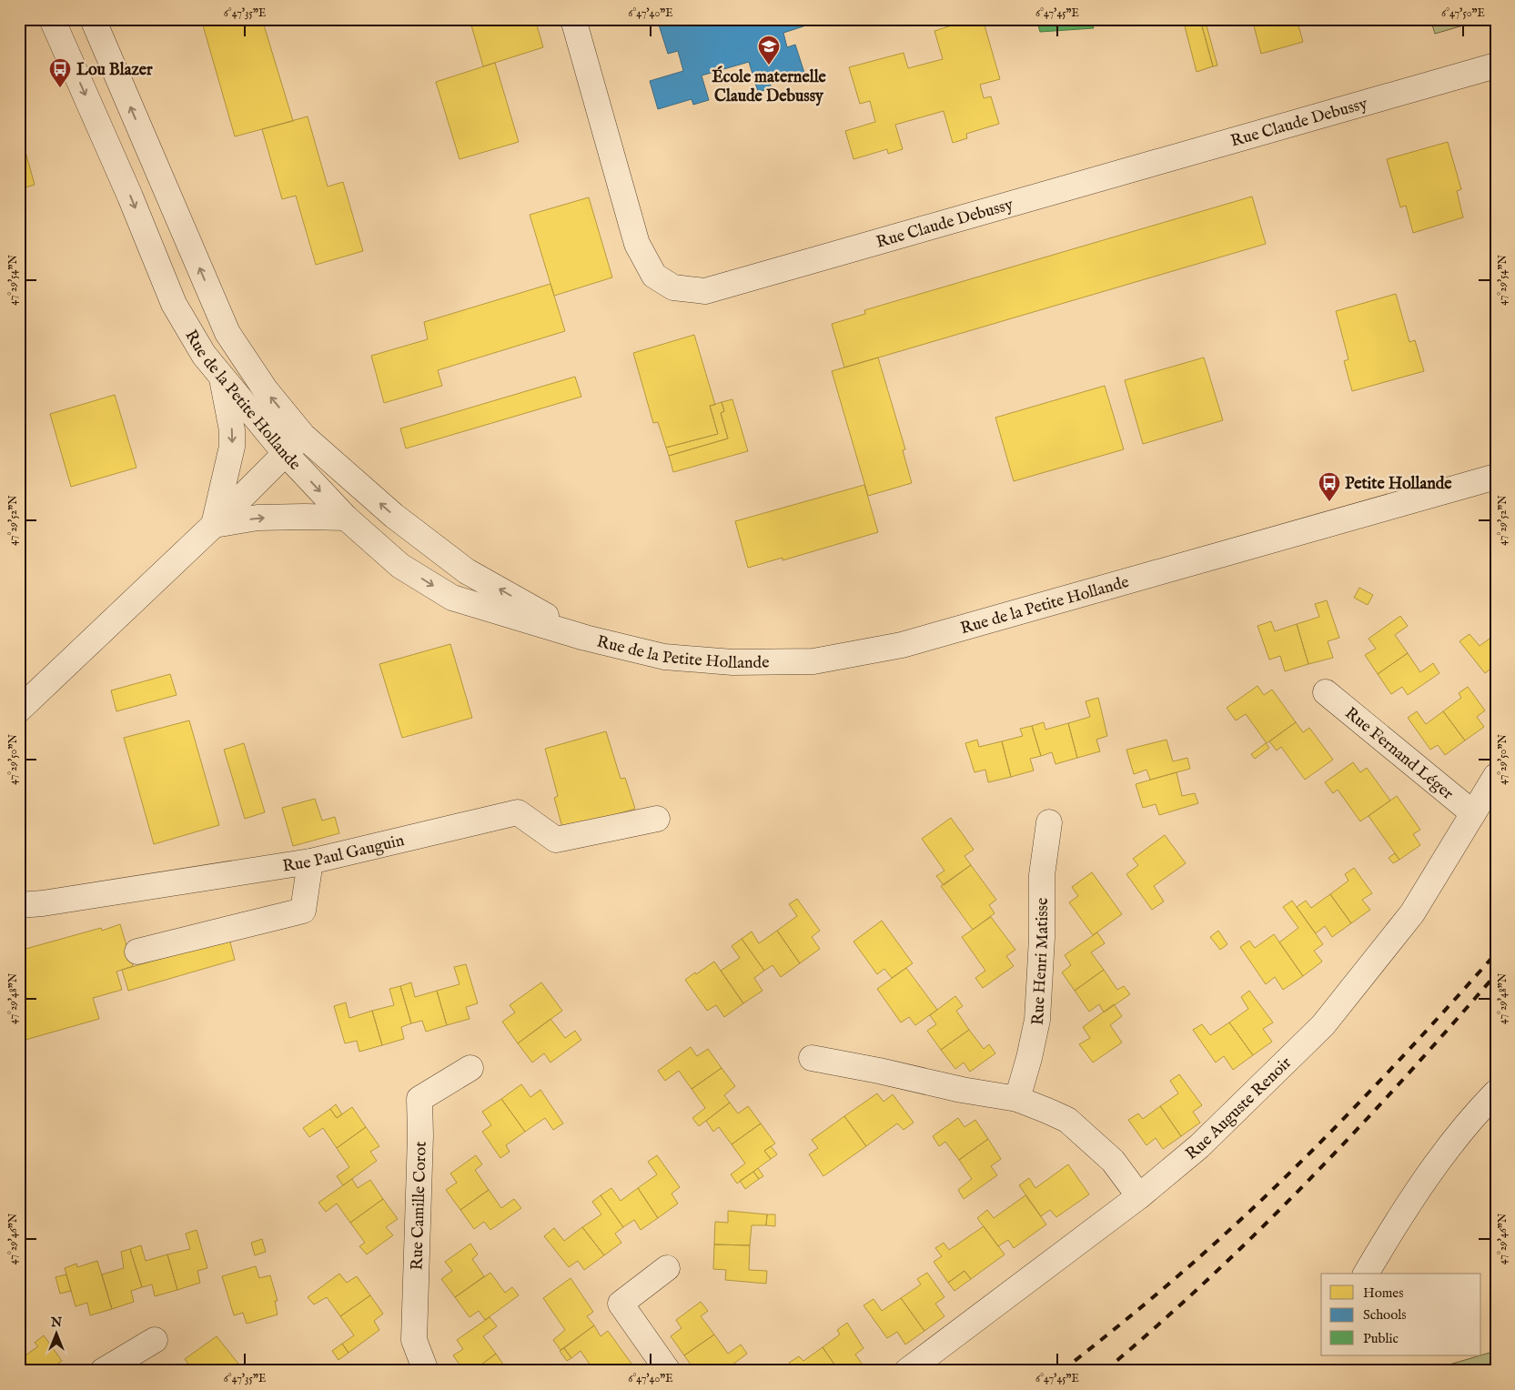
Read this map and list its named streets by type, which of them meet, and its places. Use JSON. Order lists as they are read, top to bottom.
{
  "streets": {
    "street": [
      "Rue Claude Debussy",
      "Rue de la Petite Hollande",
      "Rue Fernand Léger",
      "Rue Paul Gauguin",
      "Rue Henri Matisse",
      "Rue Auguste Renoir",
      "Rue Camille Corot"
    ]
  },
  "crossings": [
    ["Rue Fernand Léger", "Rue Auguste Renoir"]
  ],
  "places": {
    "school or university": ["École maternelle Claude Debussy"],
    "bus stop": ["Lou Blazer", "Petite Hollande"]
  },
  "legend": ["Homes", "Schools", "Public"],
  "north": "top",
  "coordinates": [
    "6°47'35\"E",
    "6°47'40\"E",
    "6°47'45\"E",
    "6°47'50\"E",
    "47°29'54\"N",
    "47°29'52\"N",
    "47°29'50\"N",
    "47°29'48\"N",
    "47°29'46\"N"
  ]
}
